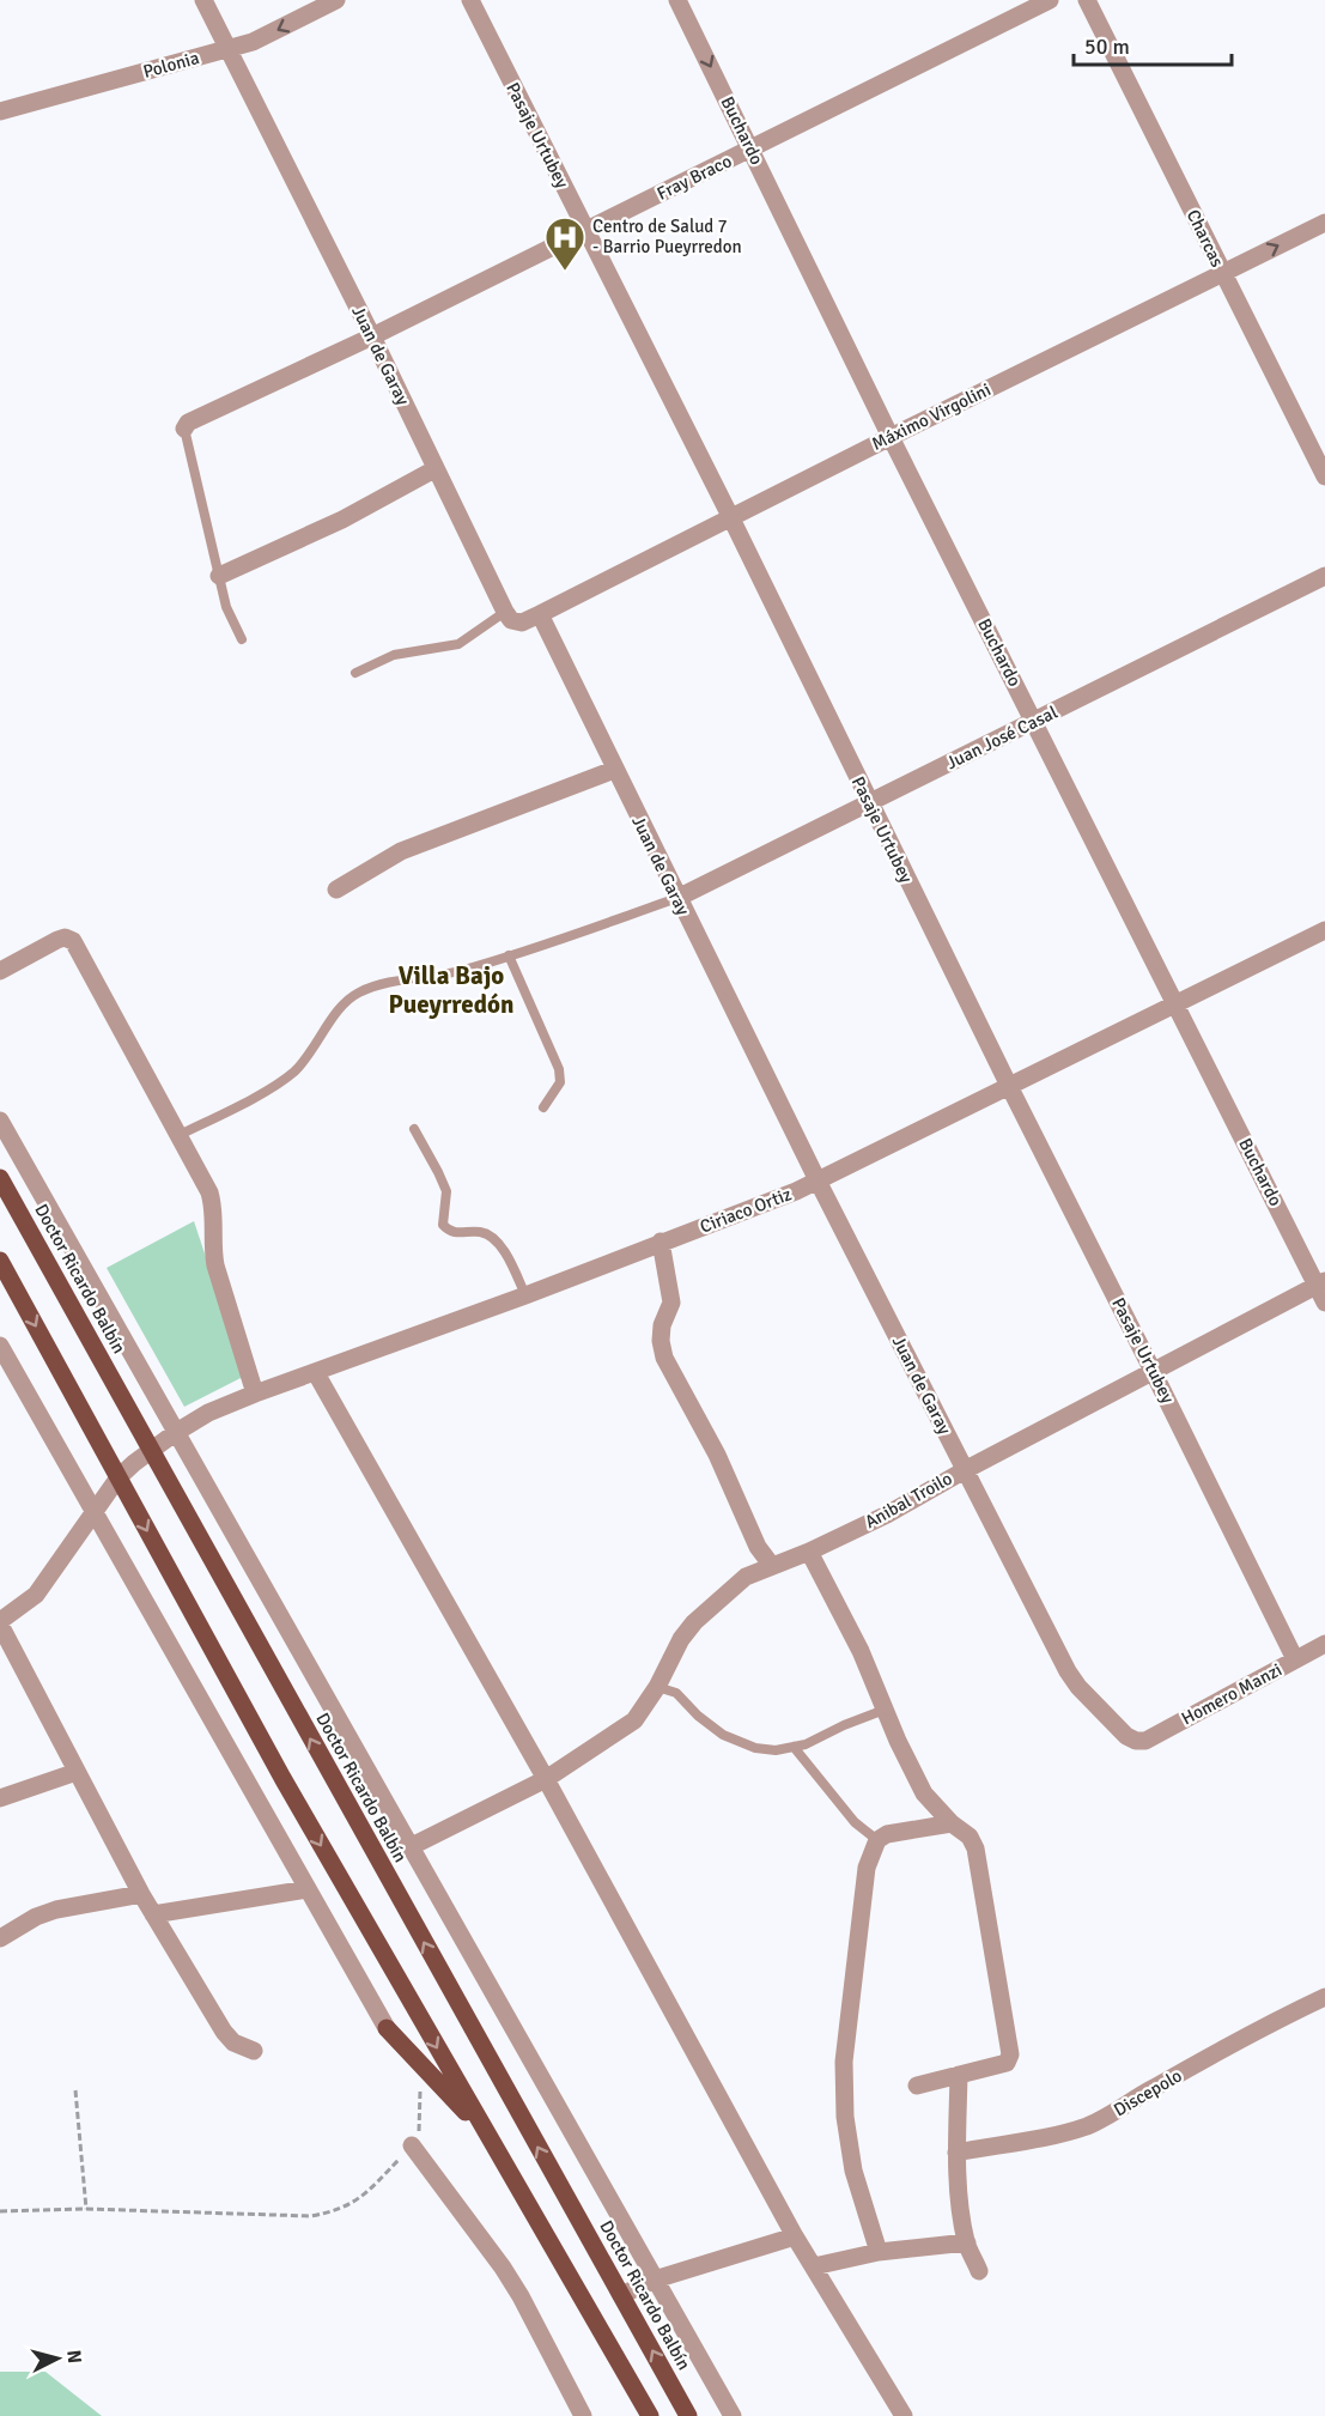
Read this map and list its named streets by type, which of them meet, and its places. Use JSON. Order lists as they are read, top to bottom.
{
  "streets": {
    "main road": ["Doctor Ricardo Balbín"],
    "street": [
      "Polonia",
      "Buchardo",
      "Pasaje Urtubey",
      "Fray Braco",
      "Charcas",
      "Juan de Garay",
      "Máximo Virgolini",
      "Juan José Casal",
      "Ciriaco Ortiz",
      "Anibal Troilo",
      "Homero Manzi",
      "Discepolo"
    ]
  },
  "crossings": [
    ["Polonia", "Juan de Garay"],
    ["Buchardo", "Fray Braco"],
    ["Buchardo", "Máximo Virgolini"],
    ["Buchardo", "Juan José Casal"],
    ["Buchardo", "Ciriaco Ortiz"],
    ["Buchardo", "Anibal Troilo"],
    ["Pasaje Urtubey", "Fray Braco"],
    ["Pasaje Urtubey", "Máximo Virgolini"],
    ["Pasaje Urtubey", "Juan José Casal"],
    ["Pasaje Urtubey", "Ciriaco Ortiz"],
    ["Pasaje Urtubey", "Anibal Troilo"],
    ["Pasaje Urtubey", "Homero Manzi"],
    ["Fray Braco", "Juan de Garay"],
    ["Charcas", "Máximo Virgolini"],
    ["Juan de Garay", "Máximo Virgolini"],
    ["Juan de Garay", "Juan José Casal"],
    ["Juan de Garay", "Ciriaco Ortiz"],
    ["Juan de Garay", "Anibal Troilo"],
    ["Juan de Garay", "Homero Manzi"],
    ["Ciriaco Ortiz", "Doctor Ricardo Balbín"]
  ],
  "districts": ["Villa Bajo Pueyrredón"],
  "places": {
    "hospital": ["Centro de Salud 7 - Barrio Pueyrredon"]
  },
  "scale_bar": "50 m",
  "north": "right"
}
